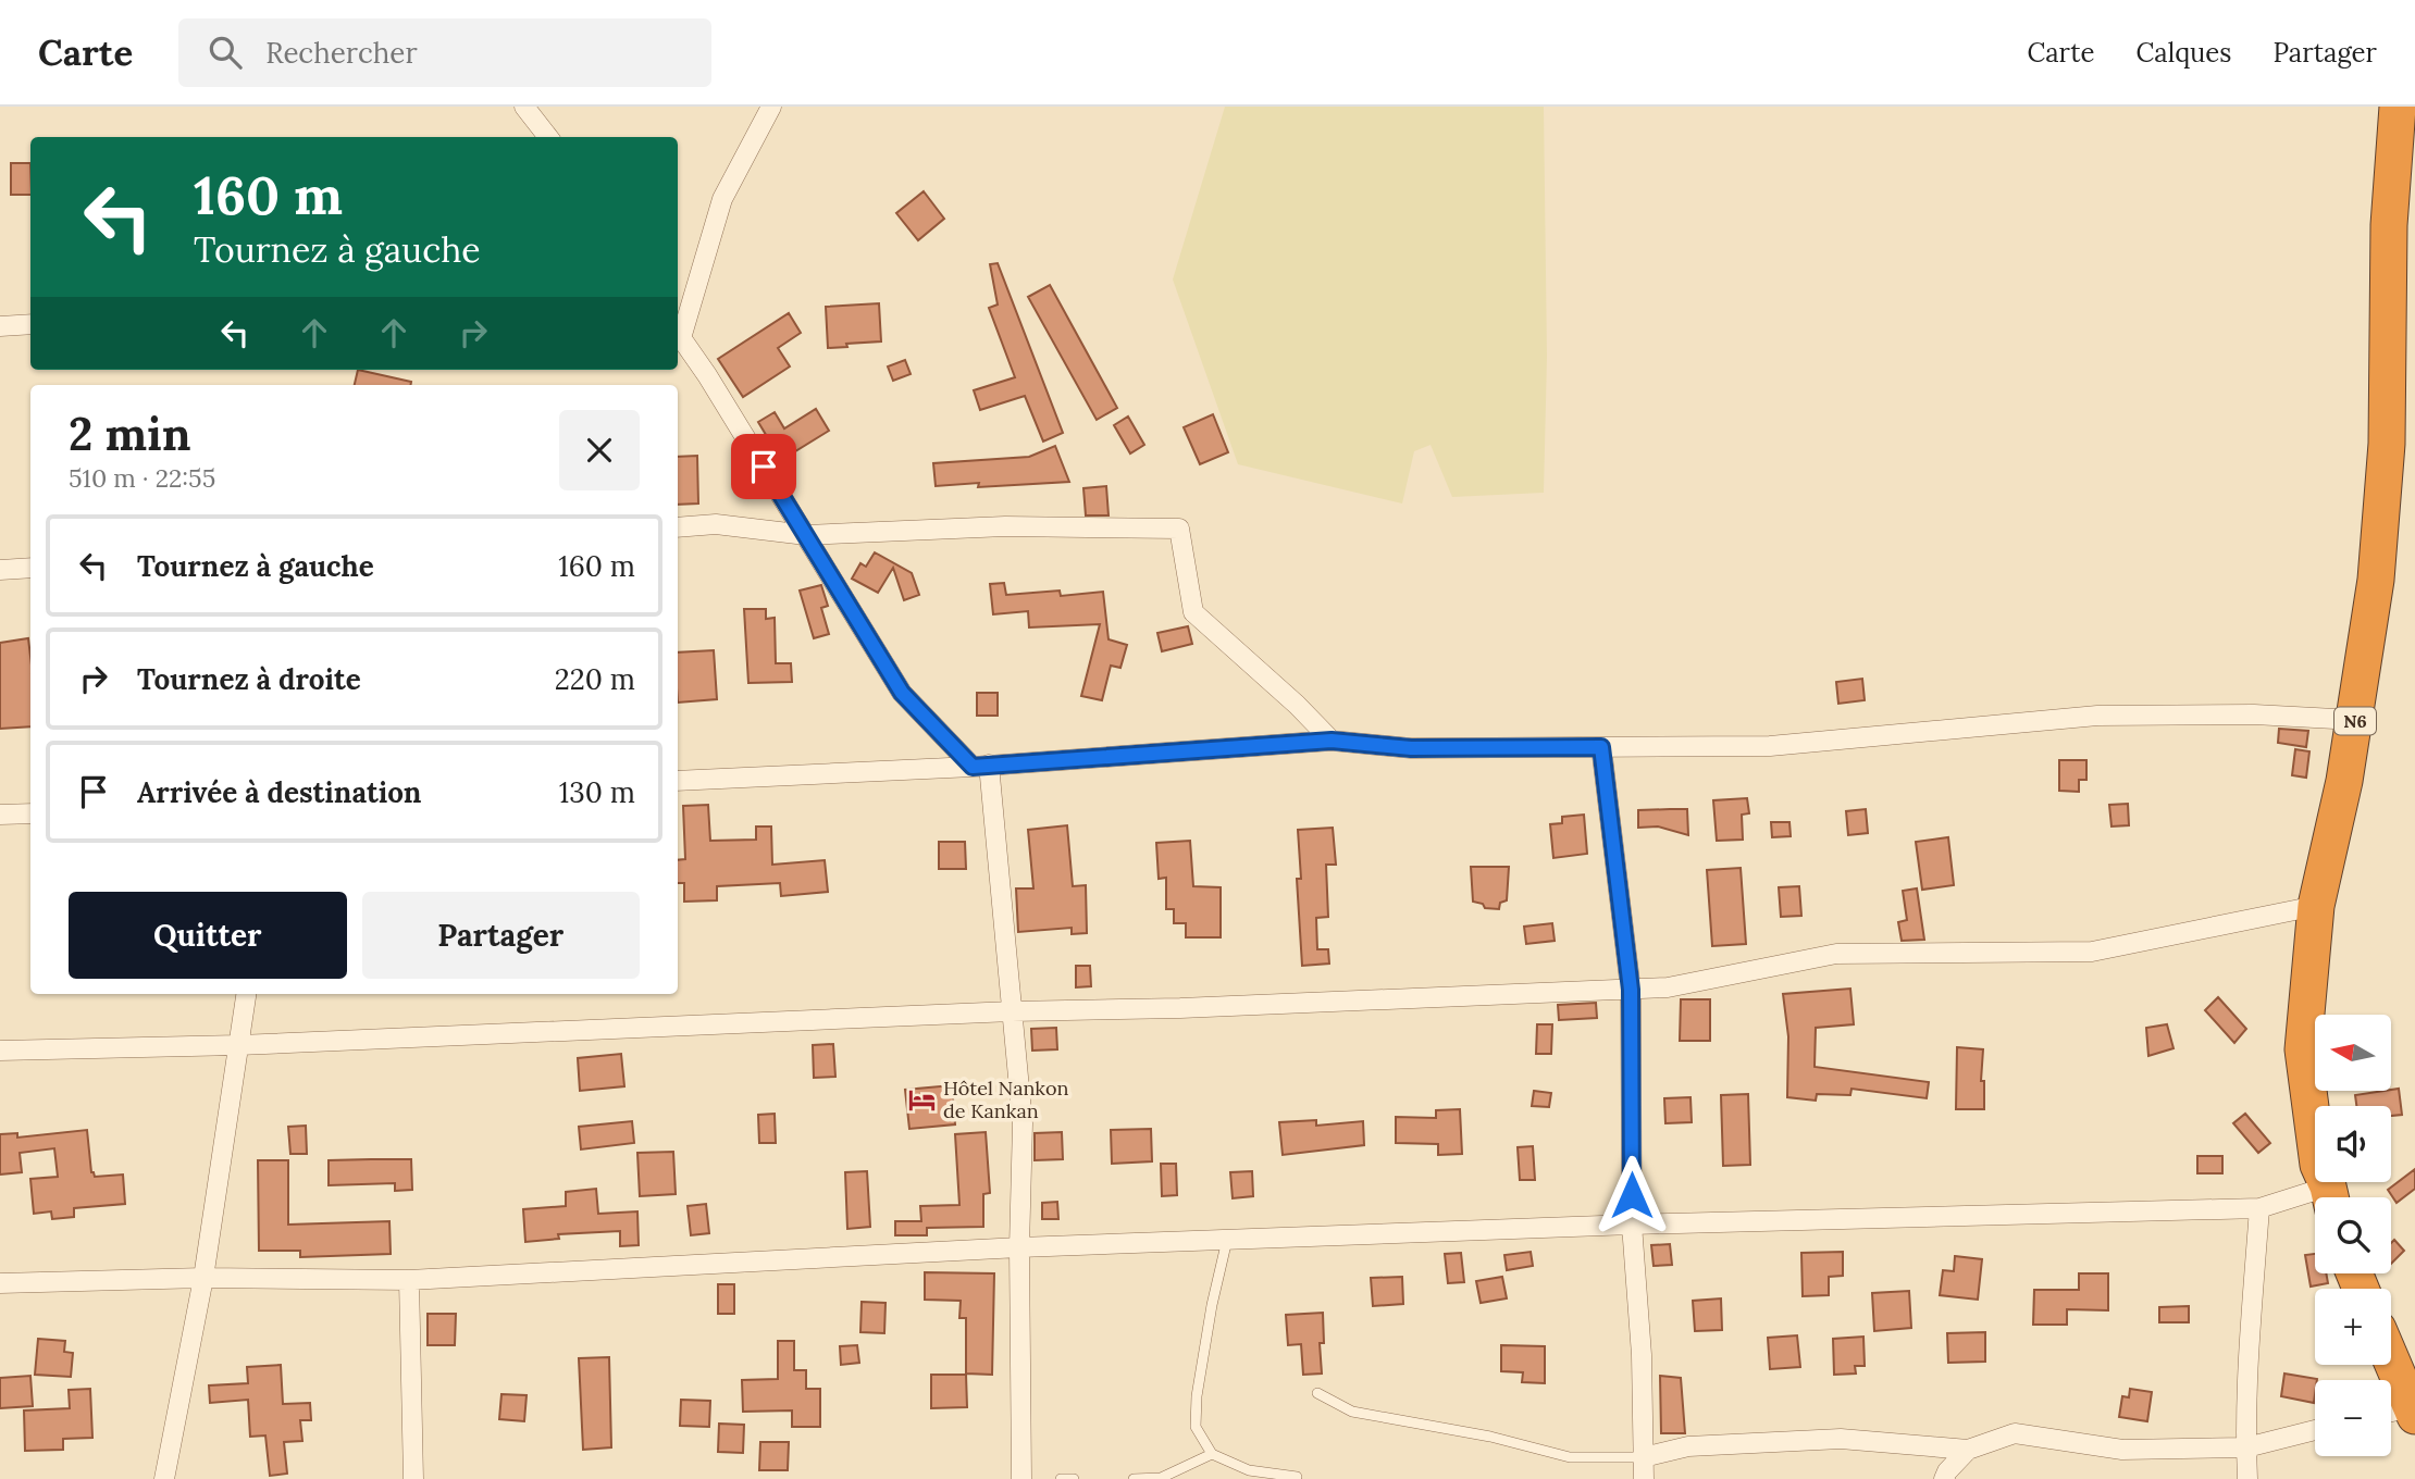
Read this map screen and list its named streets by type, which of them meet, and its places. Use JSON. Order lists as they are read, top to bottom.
{
  "streets": {
    "highway": ["N6"]
  },
  "places": {
    "hotel": ["Hôtel Nankon de Kankan"]
  },
  "north": "left",
  "page": {
    "header": "Carte",
    "search": "Rechercher",
    "nav": ["Carte", "Calques", "Partager"],
    "turn": ["160 m", "Tournez à gauche"],
    "heading": ["2 min", "510 m · 22:55"],
    "list": [
      {
        "name": "Tournez à gauche",
        "value": "160 m"
      },
      {
        "name": "Tournez à droite",
        "value": "220 m"
      },
      {
        "name": "Arrivée à destination",
        "value": "130 m"
      }
    ],
    "buttons": ["Quitter", "Partager"],
    "map_buttons": ["+", "−"]
  }
}
